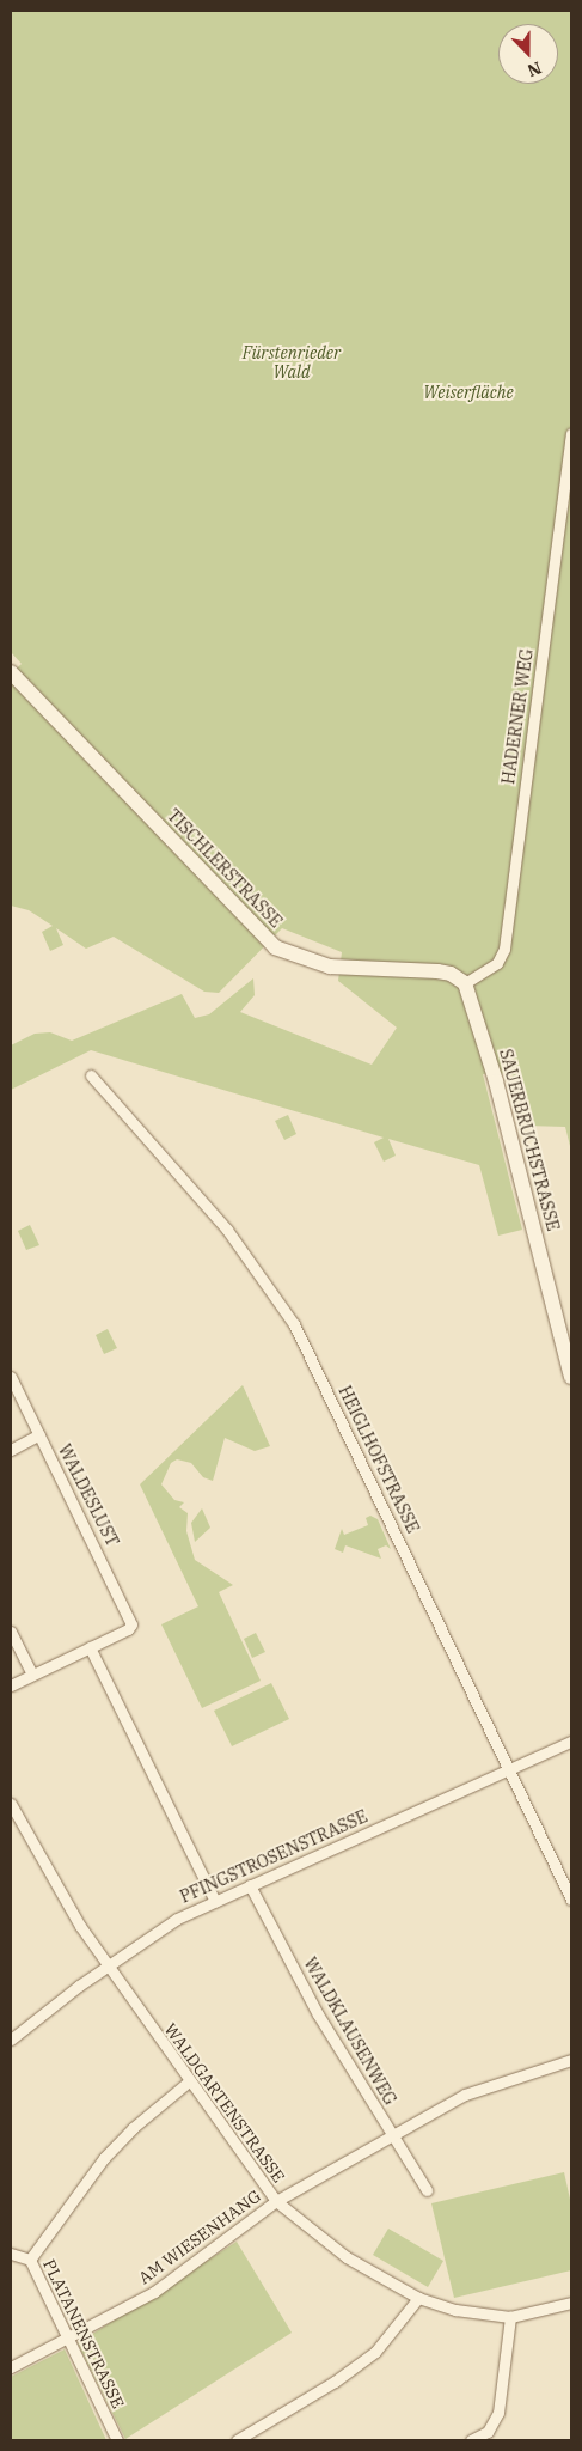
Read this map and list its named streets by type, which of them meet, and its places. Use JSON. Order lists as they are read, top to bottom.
{
  "streets": {
    "street": [
      "HADERNER WEG",
      "TISCHLERSTRASSE",
      "SAUERBRUCHSTRASSE",
      "HEIGLHOFSTRASSE",
      "WALDESLUST",
      "PFINGSTROSENSTRASSE",
      "WALDKLAUSENWEG",
      "WALDGARTENSTRASSE",
      "AM WIESENHANG",
      "PLATANENSTRASSE"
    ]
  },
  "crossings": [
    ["HADERNER WEG", "TISCHLERSTRASSE"],
    ["HADERNER WEG", "SAUERBRUCHSTRASSE"],
    ["TISCHLERSTRASSE", "SAUERBRUCHSTRASSE"],
    ["HEIGLHOFSTRASSE", "PFINGSTROSENSTRASSE"],
    ["PFINGSTROSENSTRASSE", "WALDKLAUSENWEG"],
    ["PFINGSTROSENSTRASSE", "WALDGARTENSTRASSE"],
    ["WALDKLAUSENWEG", "AM WIESENHANG"],
    ["WALDGARTENSTRASSE", "AM WIESENHANG"],
    ["AM WIESENHANG", "PLATANENSTRASSE"]
  ],
  "parks": ["Fürstenrieder Wald", "Weiserfläche"],
  "north": "bottom"
}
